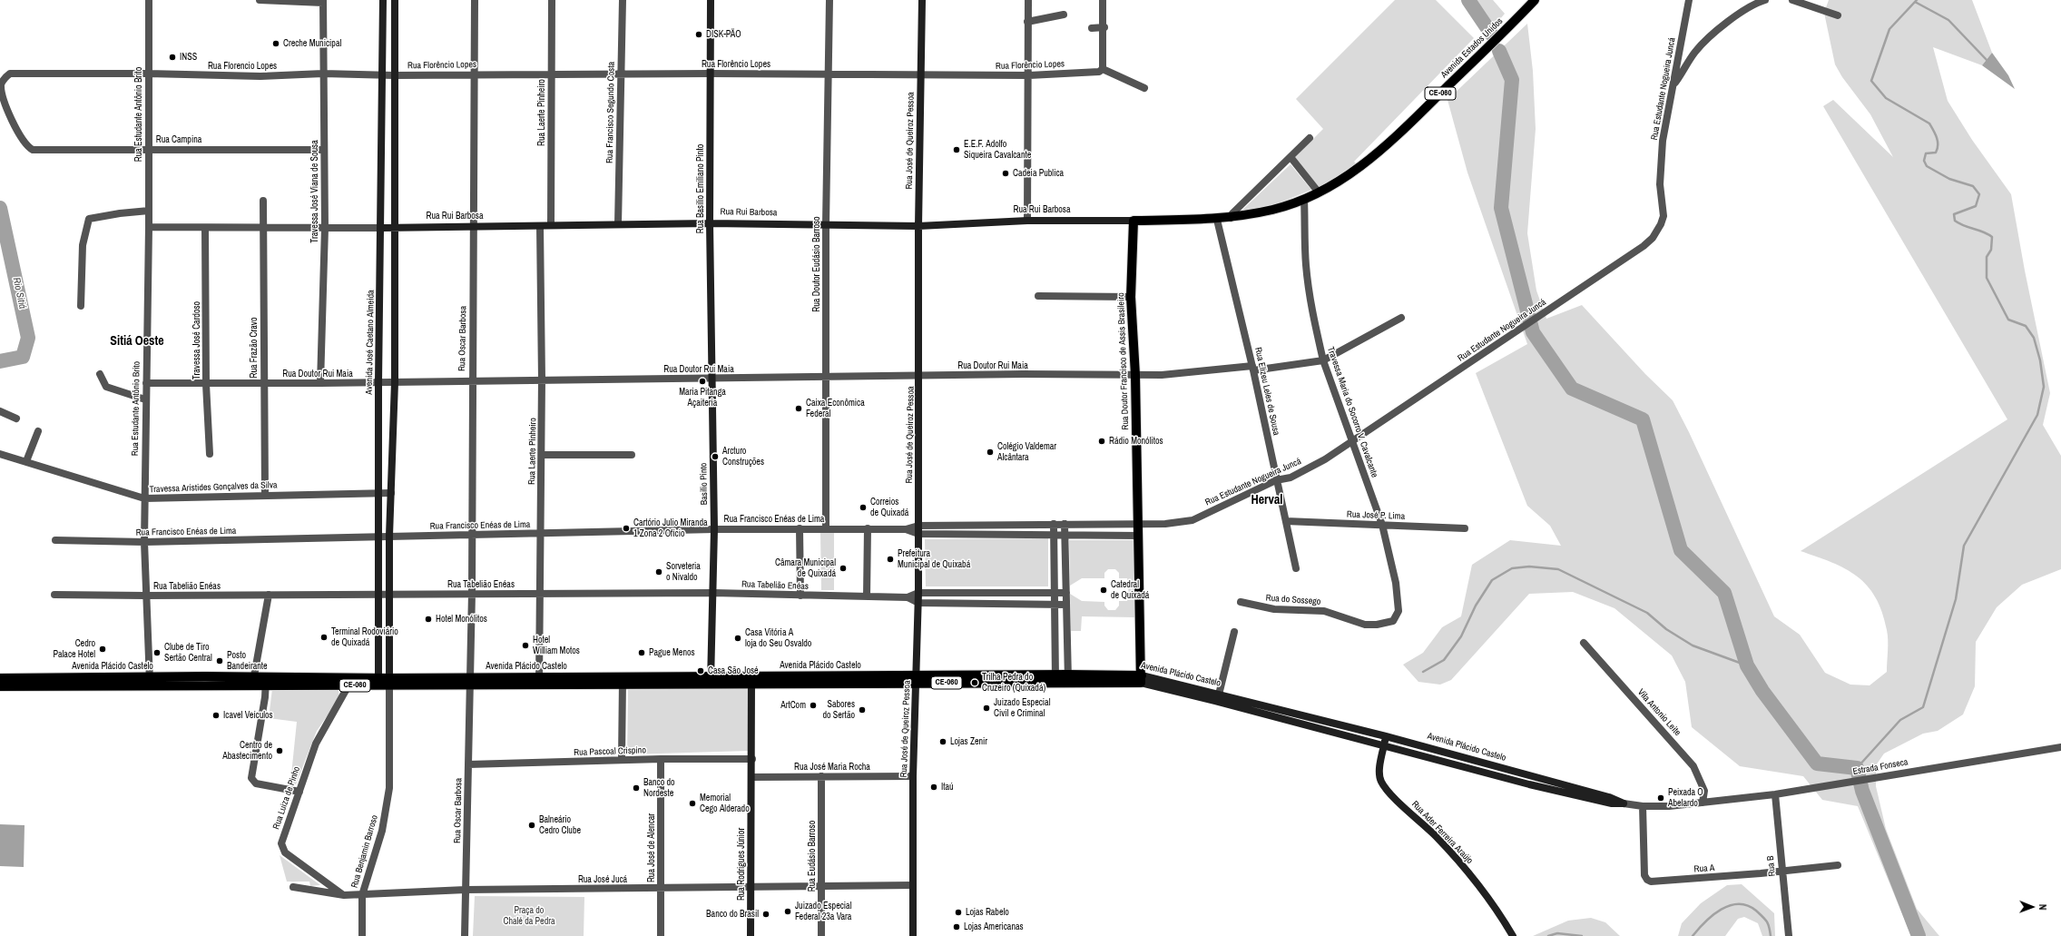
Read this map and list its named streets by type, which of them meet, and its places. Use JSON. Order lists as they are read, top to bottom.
{
  "streets": {
    "main road": [
      "Avenida Estados Unidos",
      "CE-060",
      "Rua José de Queiroz Pessoa",
      "Rua Basilio Emiliano Pinto",
      "Rua Rui Barbosa",
      "Avenida José Caetano Almeida",
      "Rua Doutor Francisco de Assis Brasileiro",
      "Basilio Pinto",
      "Avenida Plácido Castelo",
      "Rua Ader Ferreira Araújo",
      "Rua Rodrigues Júnior"
    ],
    "street": [
      "Rua Florêncio Lopes",
      "Rua Florencio Lopes",
      "Rua Estudante Nogueira Juncá",
      "Rua Laerte Pinheiro",
      "Rua Francisco Segundo Costa",
      "Rua Estudante Antônio Brito",
      "Rua Campina",
      "Travessa José Viana de Sousa",
      "Rua Doutor Eudásio Barroso",
      "Rua Oscar Barbosa",
      "Travessa José Cardoso",
      "Rua Frazão Cravo",
      "Rua Doutor Rui Maia",
      "Rua Elizeu Leles de Sousa",
      "Travessa Maria do Socorro V. Cavalcante",
      "Travessa Aristides Gonçalves da Silva",
      "Rua José P. Lima",
      "Rua Francisco Enéas de Lima",
      "Rua Tabelião Enéas",
      "Rua do Sossego",
      "Vila Antonio Leite",
      "Rua Pascoal Crispino",
      "Rua José Maria Rocha",
      "Estrada Fonseca",
      "Rua Luiza de Pinho",
      "Rua José de Alencar",
      "Rua Benjamin Barroso",
      "Rua Eudásio Barroso",
      "Rua B",
      "Rua A",
      "Rua José Jucá"
    ]
  },
  "crossings": [
    ["Avenida Estados Unidos", "Rua Rui Barbosa"],
    ["Rua Florêncio Lopes", "Rua Florencio Lopes"],
    ["Rua Florêncio Lopes", "Rua Laerte Pinheiro"],
    ["Rua Florêncio Lopes", "Rua Francisco Segundo Costa"],
    ["Rua Florêncio Lopes", "Rua José de Queiroz Pessoa"],
    ["Rua Florêncio Lopes", "Rua Basilio Emiliano Pinto"],
    ["Rua Florêncio Lopes", "Travessa José Viana de Sousa"],
    ["Rua Florêncio Lopes", "Rua Doutor Eudásio Barroso"],
    ["Rua Florêncio Lopes", "Rua Oscar Barbosa"],
    ["Rua Florêncio Lopes", "Avenida José Caetano Almeida"],
    ["Rua Florencio Lopes", "Rua Estudante Antônio Brito"],
    ["Rua Florencio Lopes", "Rua Campina"],
    ["Rua Florencio Lopes", "Travessa José Viana de Sousa"],
    ["Rua Estudante Nogueira Juncá", "Rua José de Queiroz Pessoa"],
    ["Rua Estudante Nogueira Juncá", "Rua Doutor Francisco de Assis Brasileiro"],
    ["Rua Estudante Nogueira Juncá", "Rua Elizeu Leles de Sousa"],
    ["Rua Estudante Nogueira Juncá", "Travessa Maria do Socorro V. Cavalcante"],
    ["Rua Estudante Nogueira Juncá", "Rua Francisco Enéas de Lima"],
    ["Rua Laerte Pinheiro", "Rua Rui Barbosa"],
    ["Rua Laerte Pinheiro", "Rua Doutor Rui Maia"],
    ["Rua Laerte Pinheiro", "Rua Francisco Enéas de Lima"],
    ["Rua Laerte Pinheiro", "Rua Tabelião Enéas"],
    ["Rua Laerte Pinheiro", "Avenida Plácido Castelo"],
    ["Rua Francisco Segundo Costa", "Rua Rui Barbosa"],
    ["Rua Estudante Antônio Brito", "Rua Campina"],
    ["Rua Estudante Antônio Brito", "Rua Rui Barbosa"],
    ["Rua Estudante Antônio Brito", "Rua Doutor Rui Maia"],
    ["Rua Estudante Antônio Brito", "Travessa Aristides Gonçalves da Silva"],
    ["Rua Estudante Antônio Brito", "Rua Francisco Enéas de Lima"],
    ["Rua Estudante Antônio Brito", "Rua Tabelião Enéas"],
    ["Rua Estudante Antônio Brito", "Avenida Plácido Castelo"],
    ["Rua Campina", "Travessa José Viana de Sousa"],
    ["Rua José de Queiroz Pessoa", "Rua Rui Barbosa"],
    ["Rua José de Queiroz Pessoa", "Rua Doutor Rui Maia"],
    ["Rua José de Queiroz Pessoa", "Avenida Plácido Castelo"],
    ["Rua José de Queiroz Pessoa", "Rua José Maria Rocha"],
    ["Rua José de Queiroz Pessoa", "Rua José Jucá"],
    ["Rua Basilio Emiliano Pinto", "Rua Rui Barbosa"],
    ["Rua Basilio Emiliano Pinto", "Rua Doutor Rui Maia"],
    ["Rua Basilio Emiliano Pinto", "Basilio Pinto"],
    ["Travessa José Viana de Sousa", "Rua Rui Barbosa"],
    ["Travessa José Viana de Sousa", "Rua Doutor Rui Maia"],
    ["Rua Rui Barbosa", "Rua Doutor Eudásio Barroso"],
    ["Rua Rui Barbosa", "Rua Oscar Barbosa"],
    ["Rua Rui Barbosa", "Travessa José Cardoso"],
    ["Rua Rui Barbosa", "Avenida José Caetano Almeida"],
    ["Rua Rui Barbosa", "Rua Frazão Cravo"],
    ["Rua Rui Barbosa", "Rua Doutor Francisco de Assis Brasileiro"],
    ["Rua Rui Barbosa", "Rua Elizeu Leles de Sousa"],
    ["Rua Rui Barbosa", "Travessa Maria do Socorro V. Cavalcante"],
    ["Rua Doutor Eudásio Barroso", "Rua Doutor Rui Maia"],
    ["Rua Doutor Eudásio Barroso", "Rua Francisco Enéas de Lima"],
    ["Rua Oscar Barbosa", "Rua Doutor Rui Maia"],
    ["Rua Oscar Barbosa", "Rua Francisco Enéas de Lima"],
    ["Rua Oscar Barbosa", "Rua Tabelião Enéas"],
    ["Rua Oscar Barbosa", "Avenida Plácido Castelo"],
    ["Rua Oscar Barbosa", "Rua Pascoal Crispino"],
    ["Rua Oscar Barbosa", "Rua José Jucá"],
    ["Travessa José Cardoso", "Rua Doutor Rui Maia"],
    ["Avenida José Caetano Almeida", "Rua Doutor Rui Maia"],
    ["Avenida José Caetano Almeida", "Travessa Aristides Gonçalves da Silva"],
    ["Avenida José Caetano Almeida", "Rua Francisco Enéas de Lima"],
    ["Avenida José Caetano Almeida", "Rua Tabelião Enéas"],
    ["Avenida José Caetano Almeida", "Avenida Plácido Castelo"],
    ["Rua Frazão Cravo", "Rua Doutor Rui Maia"],
    ["Rua Frazão Cravo", "Travessa Aristides Gonçalves da Silva"],
    ["Rua Doutor Francisco de Assis Brasileiro", "Rua Doutor Rui Maia"],
    ["Rua Doutor Francisco de Assis Brasileiro", "Avenida Plácido Castelo"],
    ["Rua Doutor Rui Maia", "Rua Elizeu Leles de Sousa"],
    ["Rua Doutor Rui Maia", "Travessa Maria do Socorro V. Cavalcante"],
    ["Rua Doutor Rui Maia", "Basilio Pinto"],
    ["Rua Elizeu Leles de Sousa", "Rua José P. Lima"],
    ["Travessa Maria do Socorro V. Cavalcante", "Rua José P. Lima"],
    ["Travessa Maria do Socorro V. Cavalcante", "Rua do Sossego"],
    ["Basilio Pinto", "Rua Francisco Enéas de Lima"],
    ["Basilio Pinto", "Rua Tabelião Enéas"],
    ["Basilio Pinto", "Avenida Plácido Castelo"],
    ["Avenida Plácido Castelo", "Vila Antonio Leite"],
    ["Avenida Plácido Castelo", "Estrada Fonseca"],
    ["Avenida Plácido Castelo", "Rua Luiza de Pinho"],
    ["Avenida Plácido Castelo", "Rua Ader Ferreira Araújo"],
    ["Avenida Plácido Castelo", "Rua Benjamin Barroso"],
    ["Avenida Plácido Castelo", "Rua Rodrigues Júnior"],
    ["Avenida Plácido Castelo", "Rua A"],
    ["Vila Antonio Leite", "Estrada Fonseca"],
    ["Rua Pascoal Crispino", "Rua José de Alencar"],
    ["Rua Pascoal Crispino", "Rua Rodrigues Júnior"],
    ["Rua José Maria Rocha", "Rua Eudásio Barroso"],
    ["Rua José Maria Rocha", "Rua Rodrigues Júnior"],
    ["Estrada Fonseca", "Rua B"],
    ["Rua Luiza de Pinho", "Rua José Jucá"],
    ["Rua José de Alencar", "Rua José Jucá"],
    ["Rua Benjamin Barroso", "Rua José Jucá"],
    ["Rua Eudásio Barroso", "Rua José Jucá"],
    ["Rua Rodrigues Júnior", "Rua José Jucá"],
    ["Rua B", "Rua A"]
  ],
  "districts": ["Sitiá Oeste", "Herval"],
  "water": ["Rio Sitiá"],
  "parks": ["Praça do Chalé da Pedra"],
  "places": [
    "DISK-PÃO",
    "Creche Municipal",
    "INSS",
    "E.E.F. Adolfo Siqueira Cavalcante",
    "Cadeia Publica",
    "Maria Pitanga Açaiteria",
    "Caixa Econômica Federal",
    "Rádio Monólitos",
    "Colégio Valdemar Alcântara",
    "Arcturo Construções",
    "Correios de Quixadá",
    "Cartório Julio Miranda 1 Zona 2 Ofício",
    "Prefeitura Municipal de Quixabá",
    "Câmara Municipal de Quixadá",
    "Sorveteria o Nivaldo",
    "Catedral de Quixadá",
    "Hotel Monólitos",
    "Terminal Rodoviário de Quixadá",
    "Casa Vitória A loja do Seu Osvaldo",
    "Hotel William Motos",
    "Cedro Palace Hotel",
    "Clube de Tiro Sertão Central",
    "Pague Menos",
    "Posto Bandeirante",
    "Casa São José",
    "Trilha Pedra do Cruzeiro (Quixadá)",
    "ArtCom",
    "Juizado Especial Civil e Criminal",
    "Sabores do Sertão",
    "Icavel Veículos",
    "Lojas Zenir",
    "Centro de Abastecimento",
    "Itaú",
    "Banco do Nordeste",
    "Peixada O Abelardo",
    "Memorial Cego Alderado",
    "Balneário Cedro Clube",
    "Juizado Especial Federal 23a Vara",
    "Lojas Rabelo",
    "Banco do Brasil",
    "Lojas Americanas"
  ],
  "north": "right"
}
